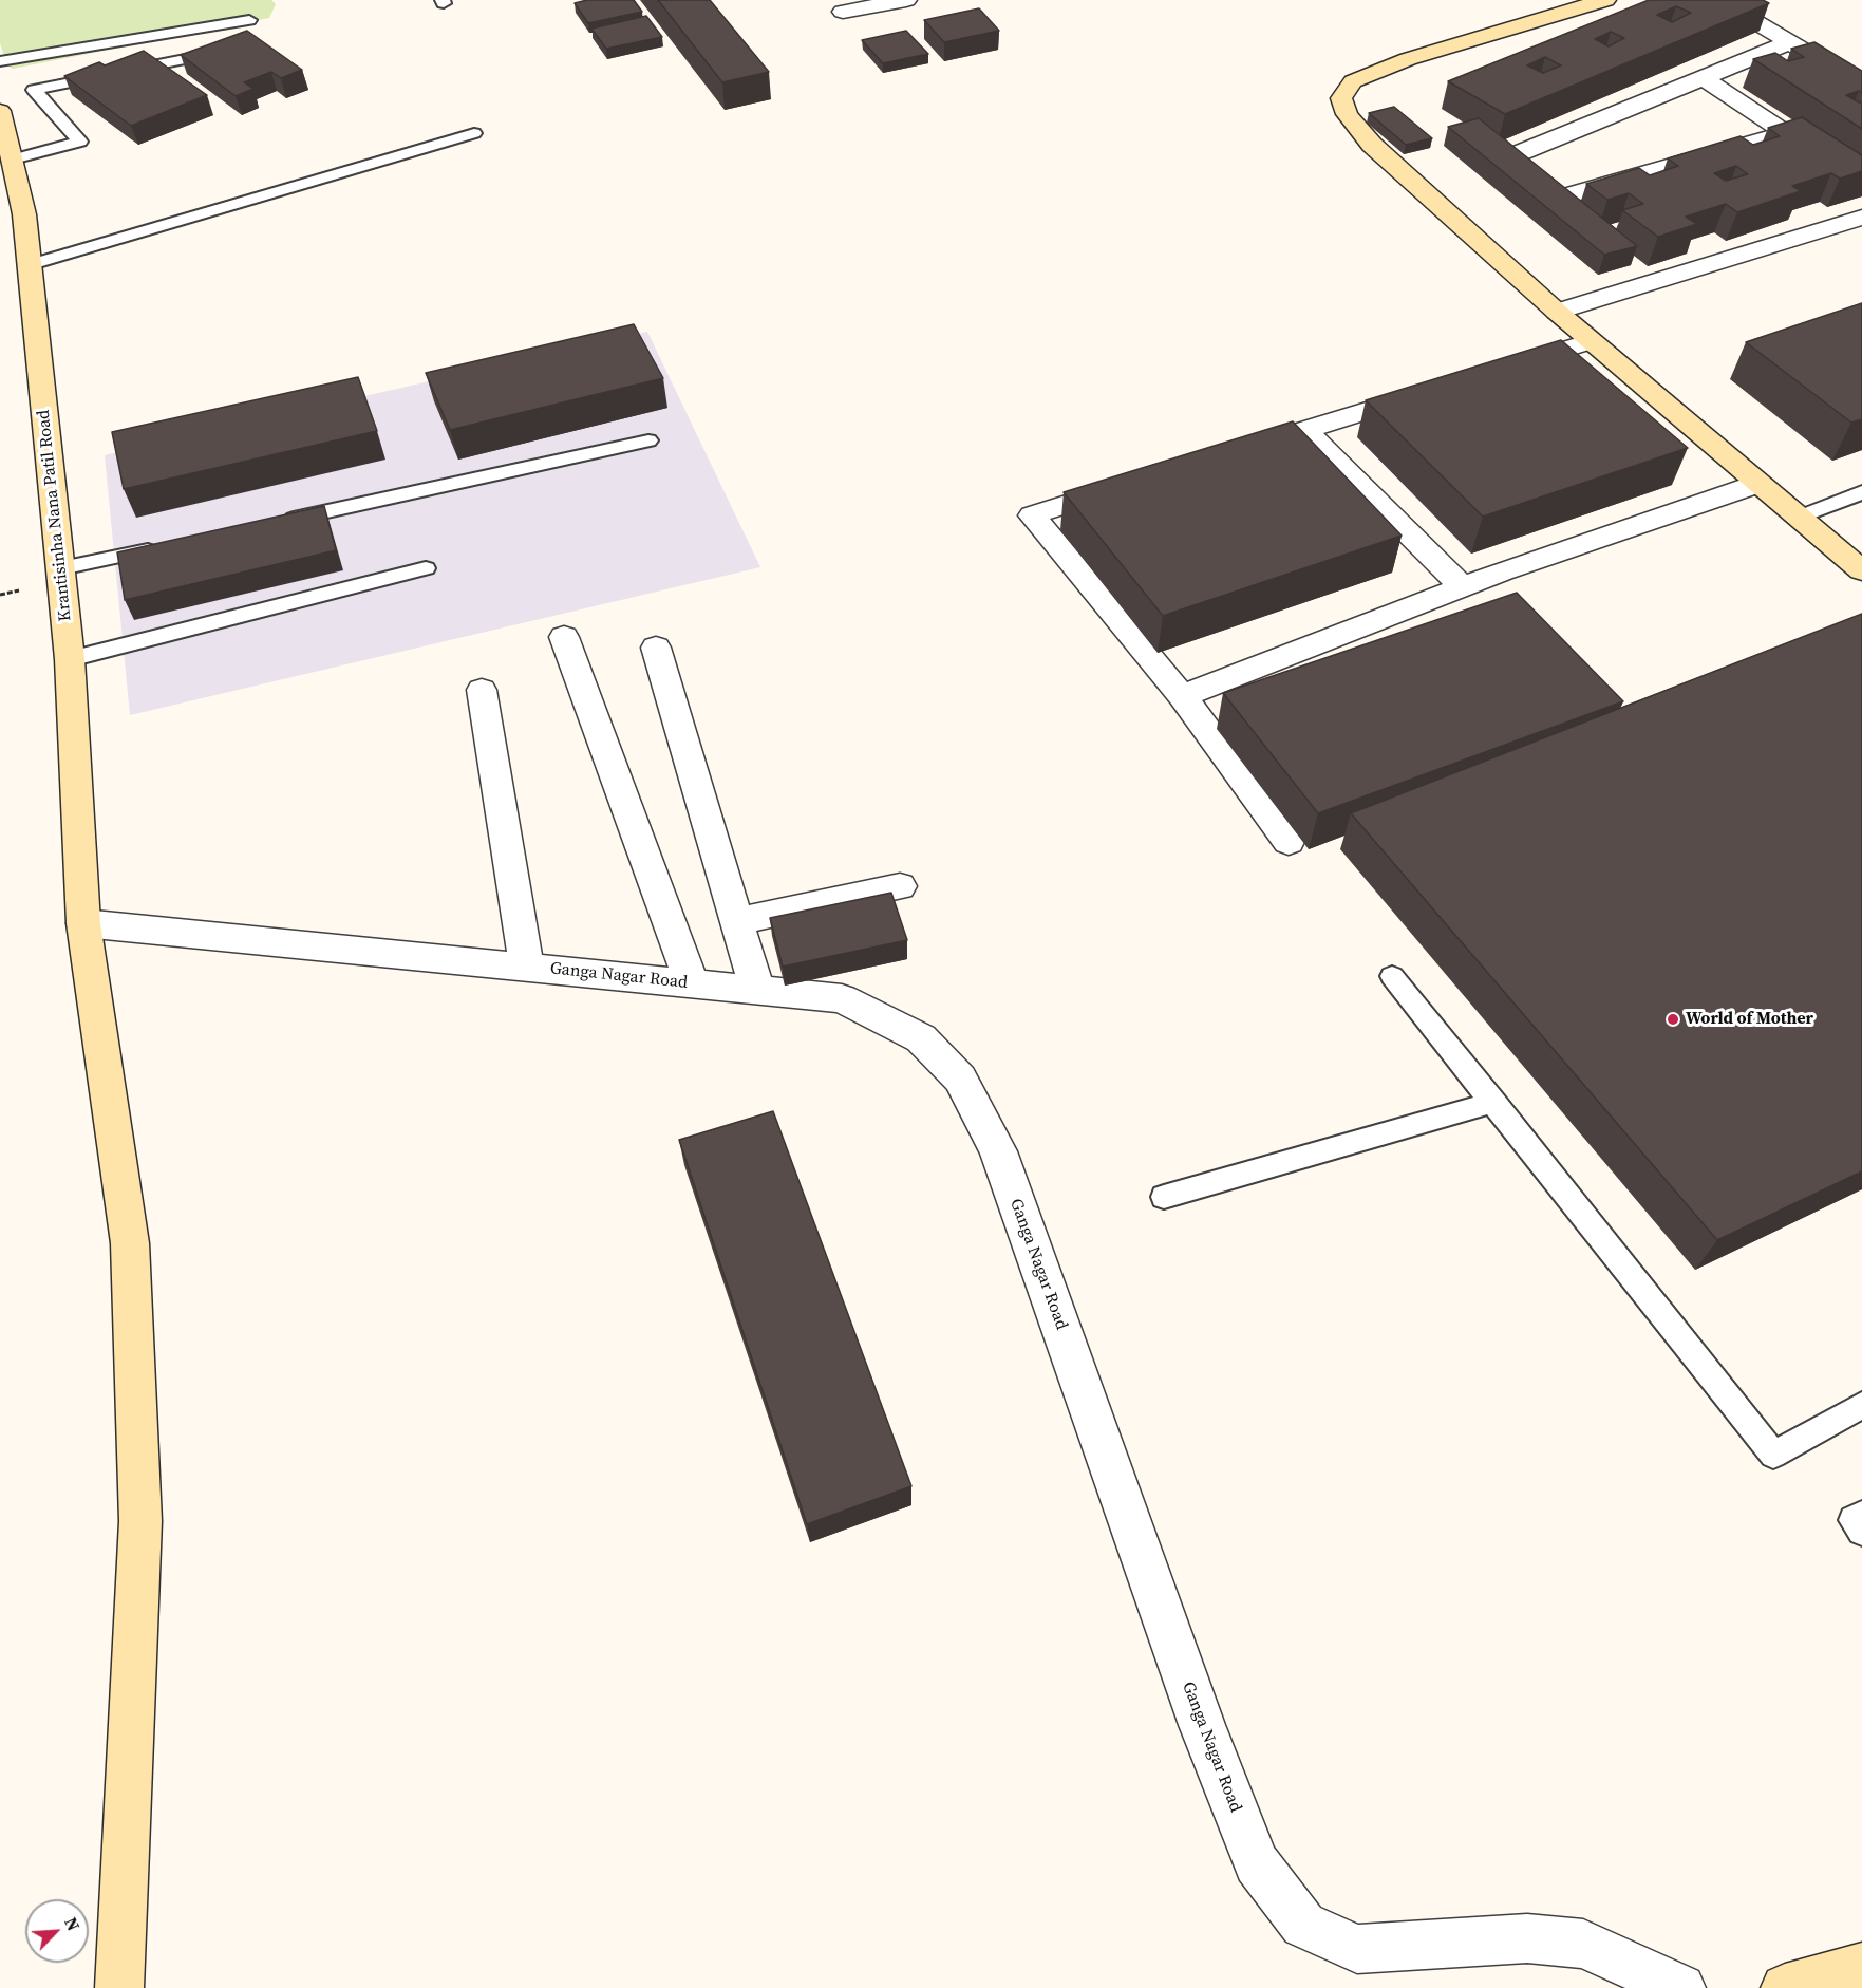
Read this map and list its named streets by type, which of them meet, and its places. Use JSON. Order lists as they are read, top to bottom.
{
  "streets": {
    "main road": ["Krantisinha Nana Patil Road"],
    "street": ["Ganga Nagar Road"]
  },
  "crossings": [
    ["Krantisinha Nana Patil Road", "Ganga Nagar Road"]
  ],
  "places": ["World of Mother"],
  "north": "top right"
}
